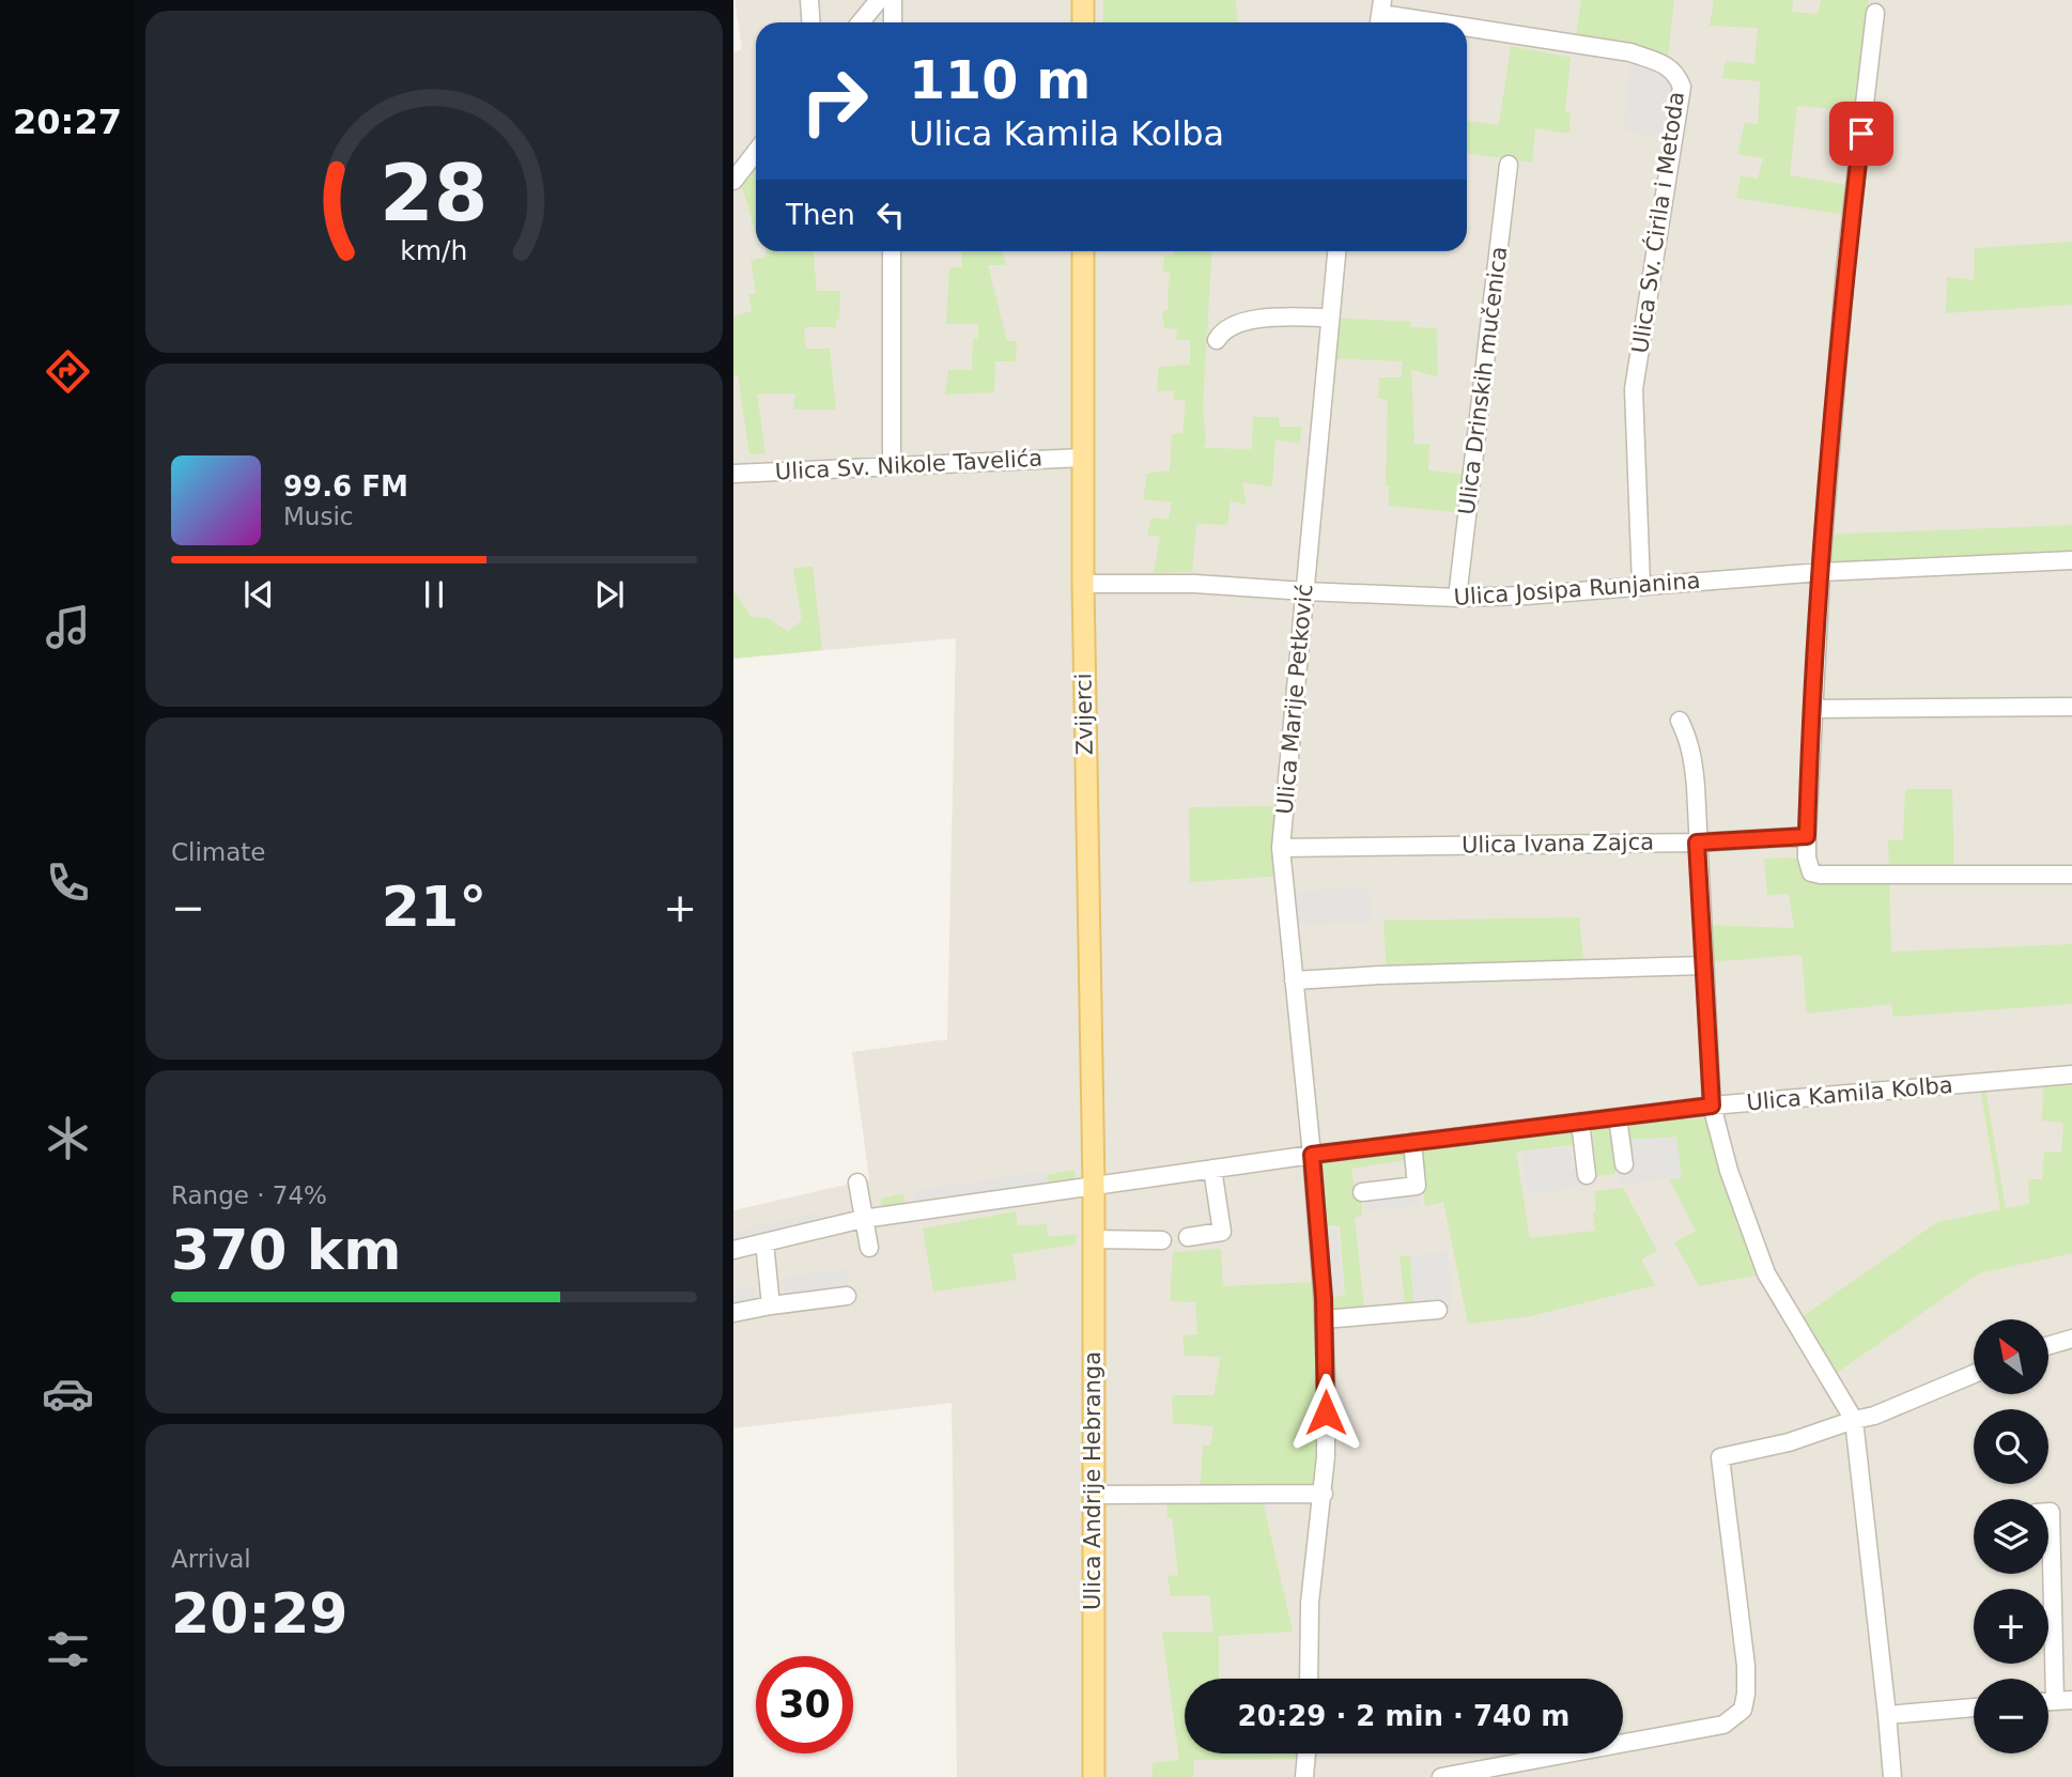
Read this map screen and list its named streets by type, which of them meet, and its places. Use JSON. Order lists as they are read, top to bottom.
{
  "streets": {
    "main road": ["Zvijerci", "Ulica Andrije Hebranga"],
    "street": [
      "Ulica Sv. Ćirila i Metoda",
      "Ulica Drinskih mučenica",
      "Ulica Sv. Nikole Tavelića",
      "Ulica Josipa Runjanina",
      "Ulica Marije Petković",
      "Ulica Ivana Zajca",
      "Ulica Kamila Kolba"
    ]
  },
  "crossings": [
    ["Ulica Sv. Ćirila i Metoda", "Ulica Josipa Runjanina"],
    ["Ulica Drinskih mučenica", "Ulica Josipa Runjanina"],
    ["Ulica Sv. Nikole Tavelića", "Zvijerci"],
    ["Ulica Josipa Runjanina", "Ulica Marije Petković"],
    ["Ulica Josipa Runjanina", "Zvijerci"],
    ["Ulica Marije Petković", "Ulica Ivana Zajca"],
    ["Ulica Marije Petković", "Ulica Kamila Kolba"],
    ["Zvijerci", "Ulica Kamila Kolba"],
    ["Zvijerci", "Ulica Andrije Hebranga"],
    ["Ulica Kamila Kolba", "Ulica Andrije Hebranga"]
  ],
  "north": "top left",
  "page": {
    "tabs": "20:27",
    "turn": ["110 m", "Ulica Kamila Kolba"],
    "then": "Then",
    "song": ["99.6 FM", "Music"],
    "tile": [
      "Climate",
      ["Range · 74%", "370 km"],
      ["Arrival", "20:29"]
    ],
    "heat": ["−", "21°", "+"],
    "map_buttons": ["+", "−"],
    "limit": "30",
    "trip": "20:29 · 2 min · 740 m",
    "gauge": ["28", "km/h"]
  }
}
